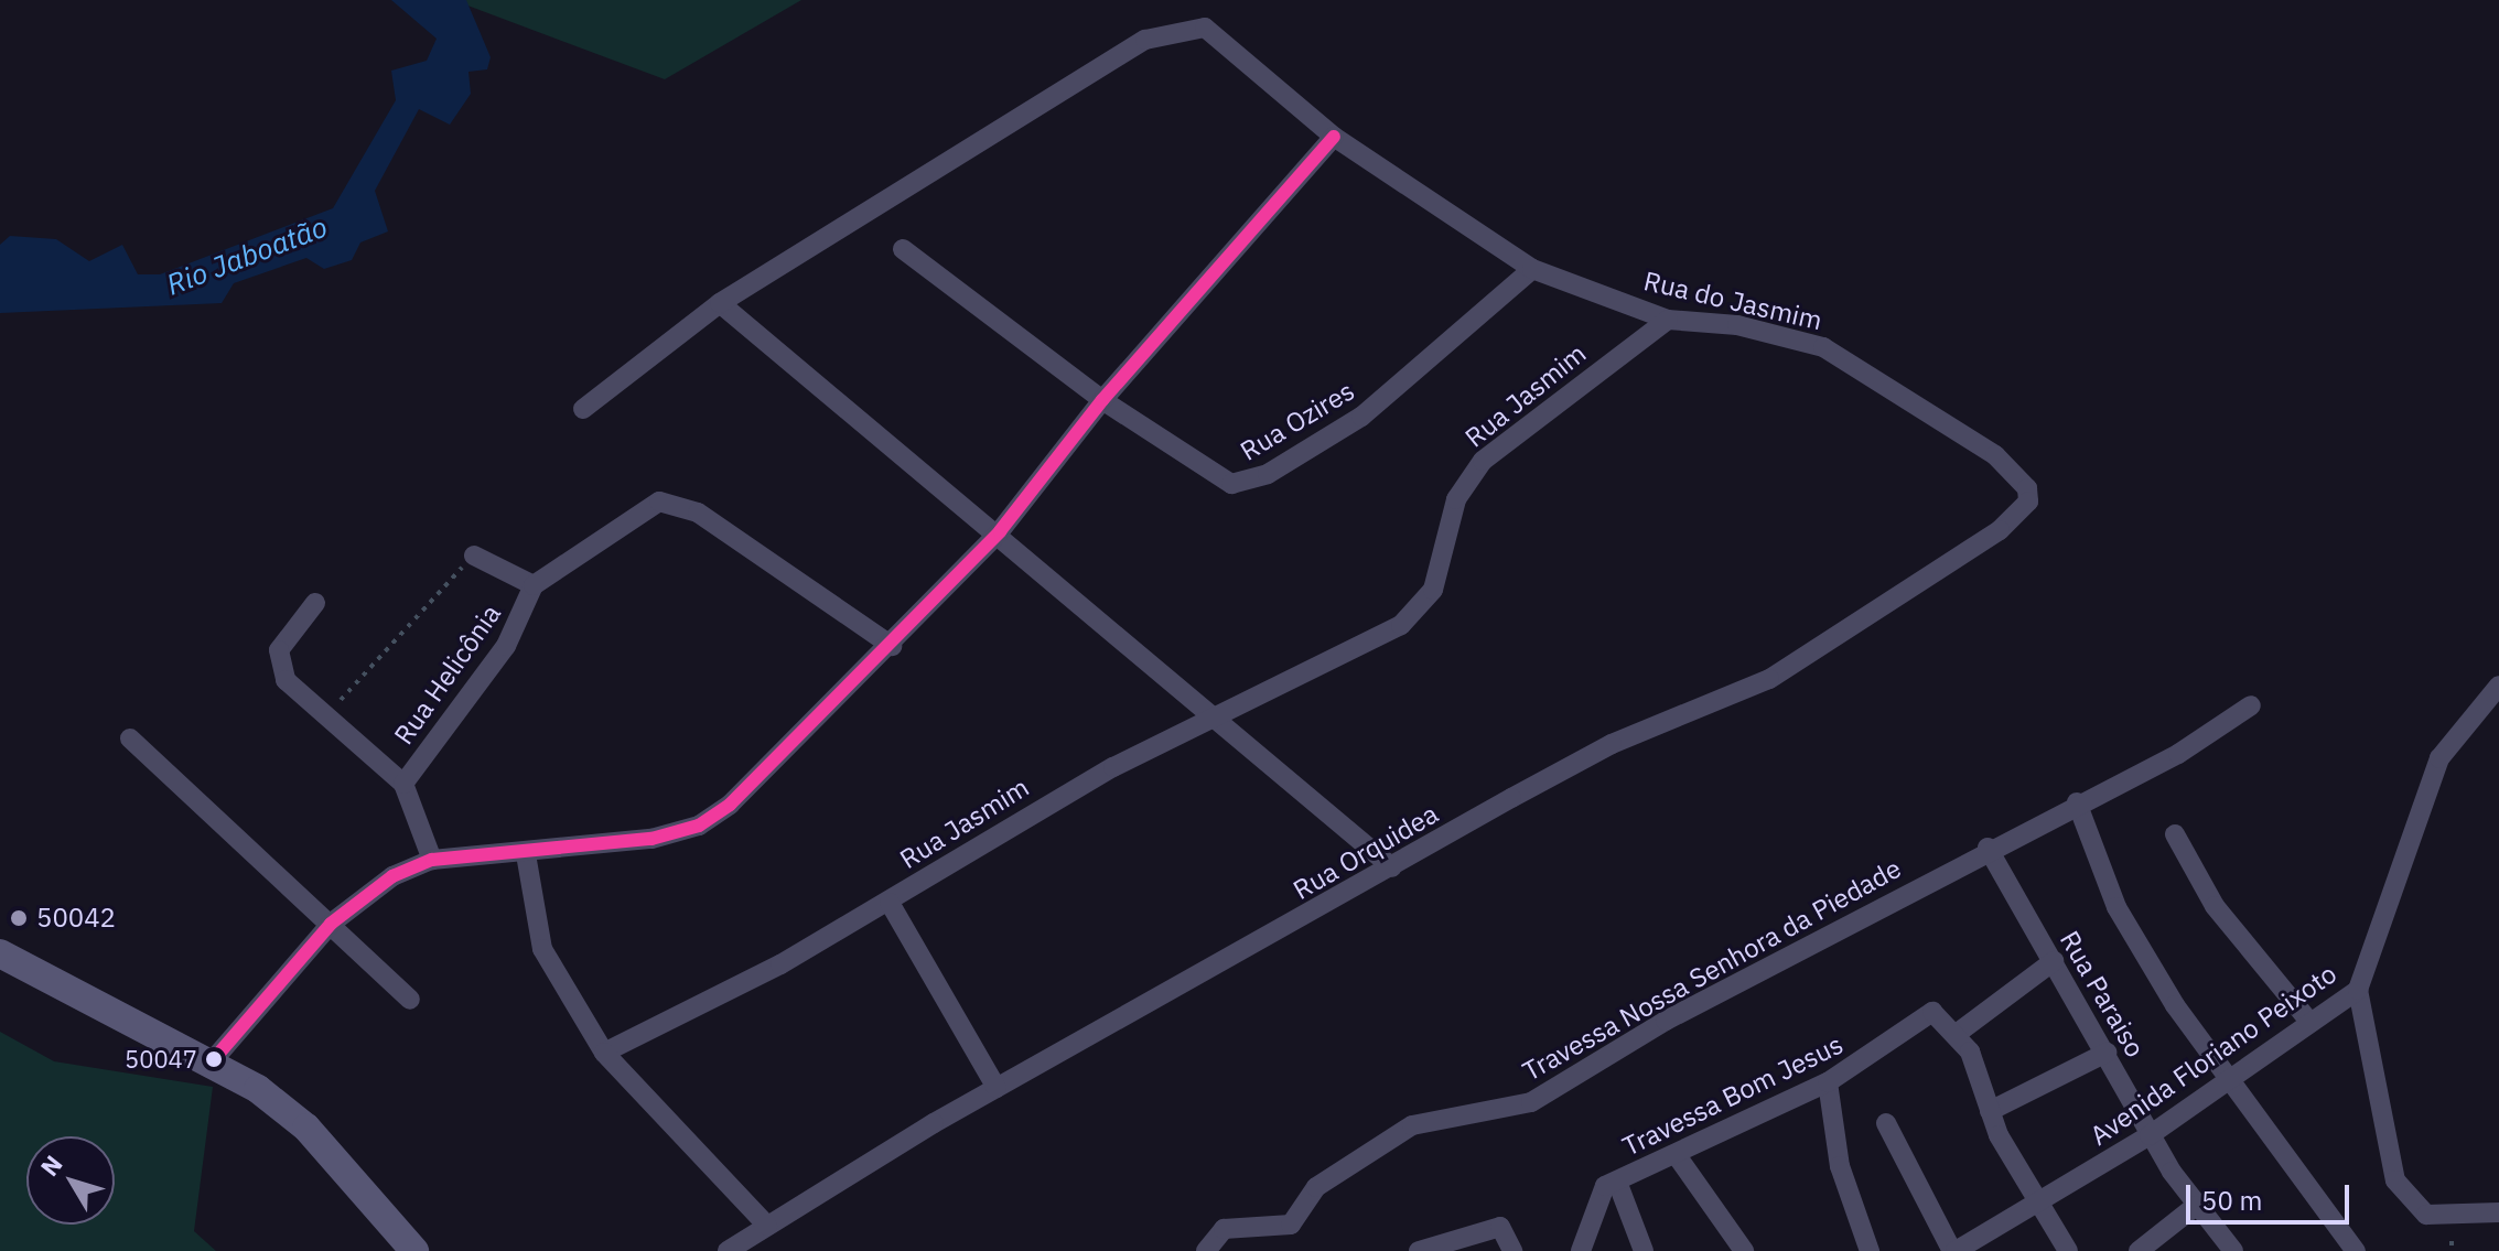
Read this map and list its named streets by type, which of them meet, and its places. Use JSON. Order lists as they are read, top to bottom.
{
  "streets": {
    "street": [
      "Rua do Jasmim",
      "Rua Jasmim",
      "Rua Ozires",
      "Rua Helicônia",
      "Rua Orquidea",
      "Travessa Nossa Senhora da Piedade",
      "Rua Paraiso",
      "Avenida Floriano Peixoto",
      "Travessa Bom Jesus"
    ]
  },
  "crossings": [
    ["Rua do Jasmim", "Rua Jasmim"],
    ["Rua do Jasmim", "Rua Ozires"],
    ["Rua do Jasmim", "Rua Orquidea"],
    ["Rua Jasmim", "Rua Orquidea"],
    ["Travessa Nossa Senhora da Piedade", "Rua Paraiso"],
    ["Rua Paraiso", "Avenida Floriano Peixoto"]
  ],
  "water": ["Rio Jaboatão"],
  "places": ["50042", "50047"],
  "scale_bar": "50 m",
  "north": "top left"
}
